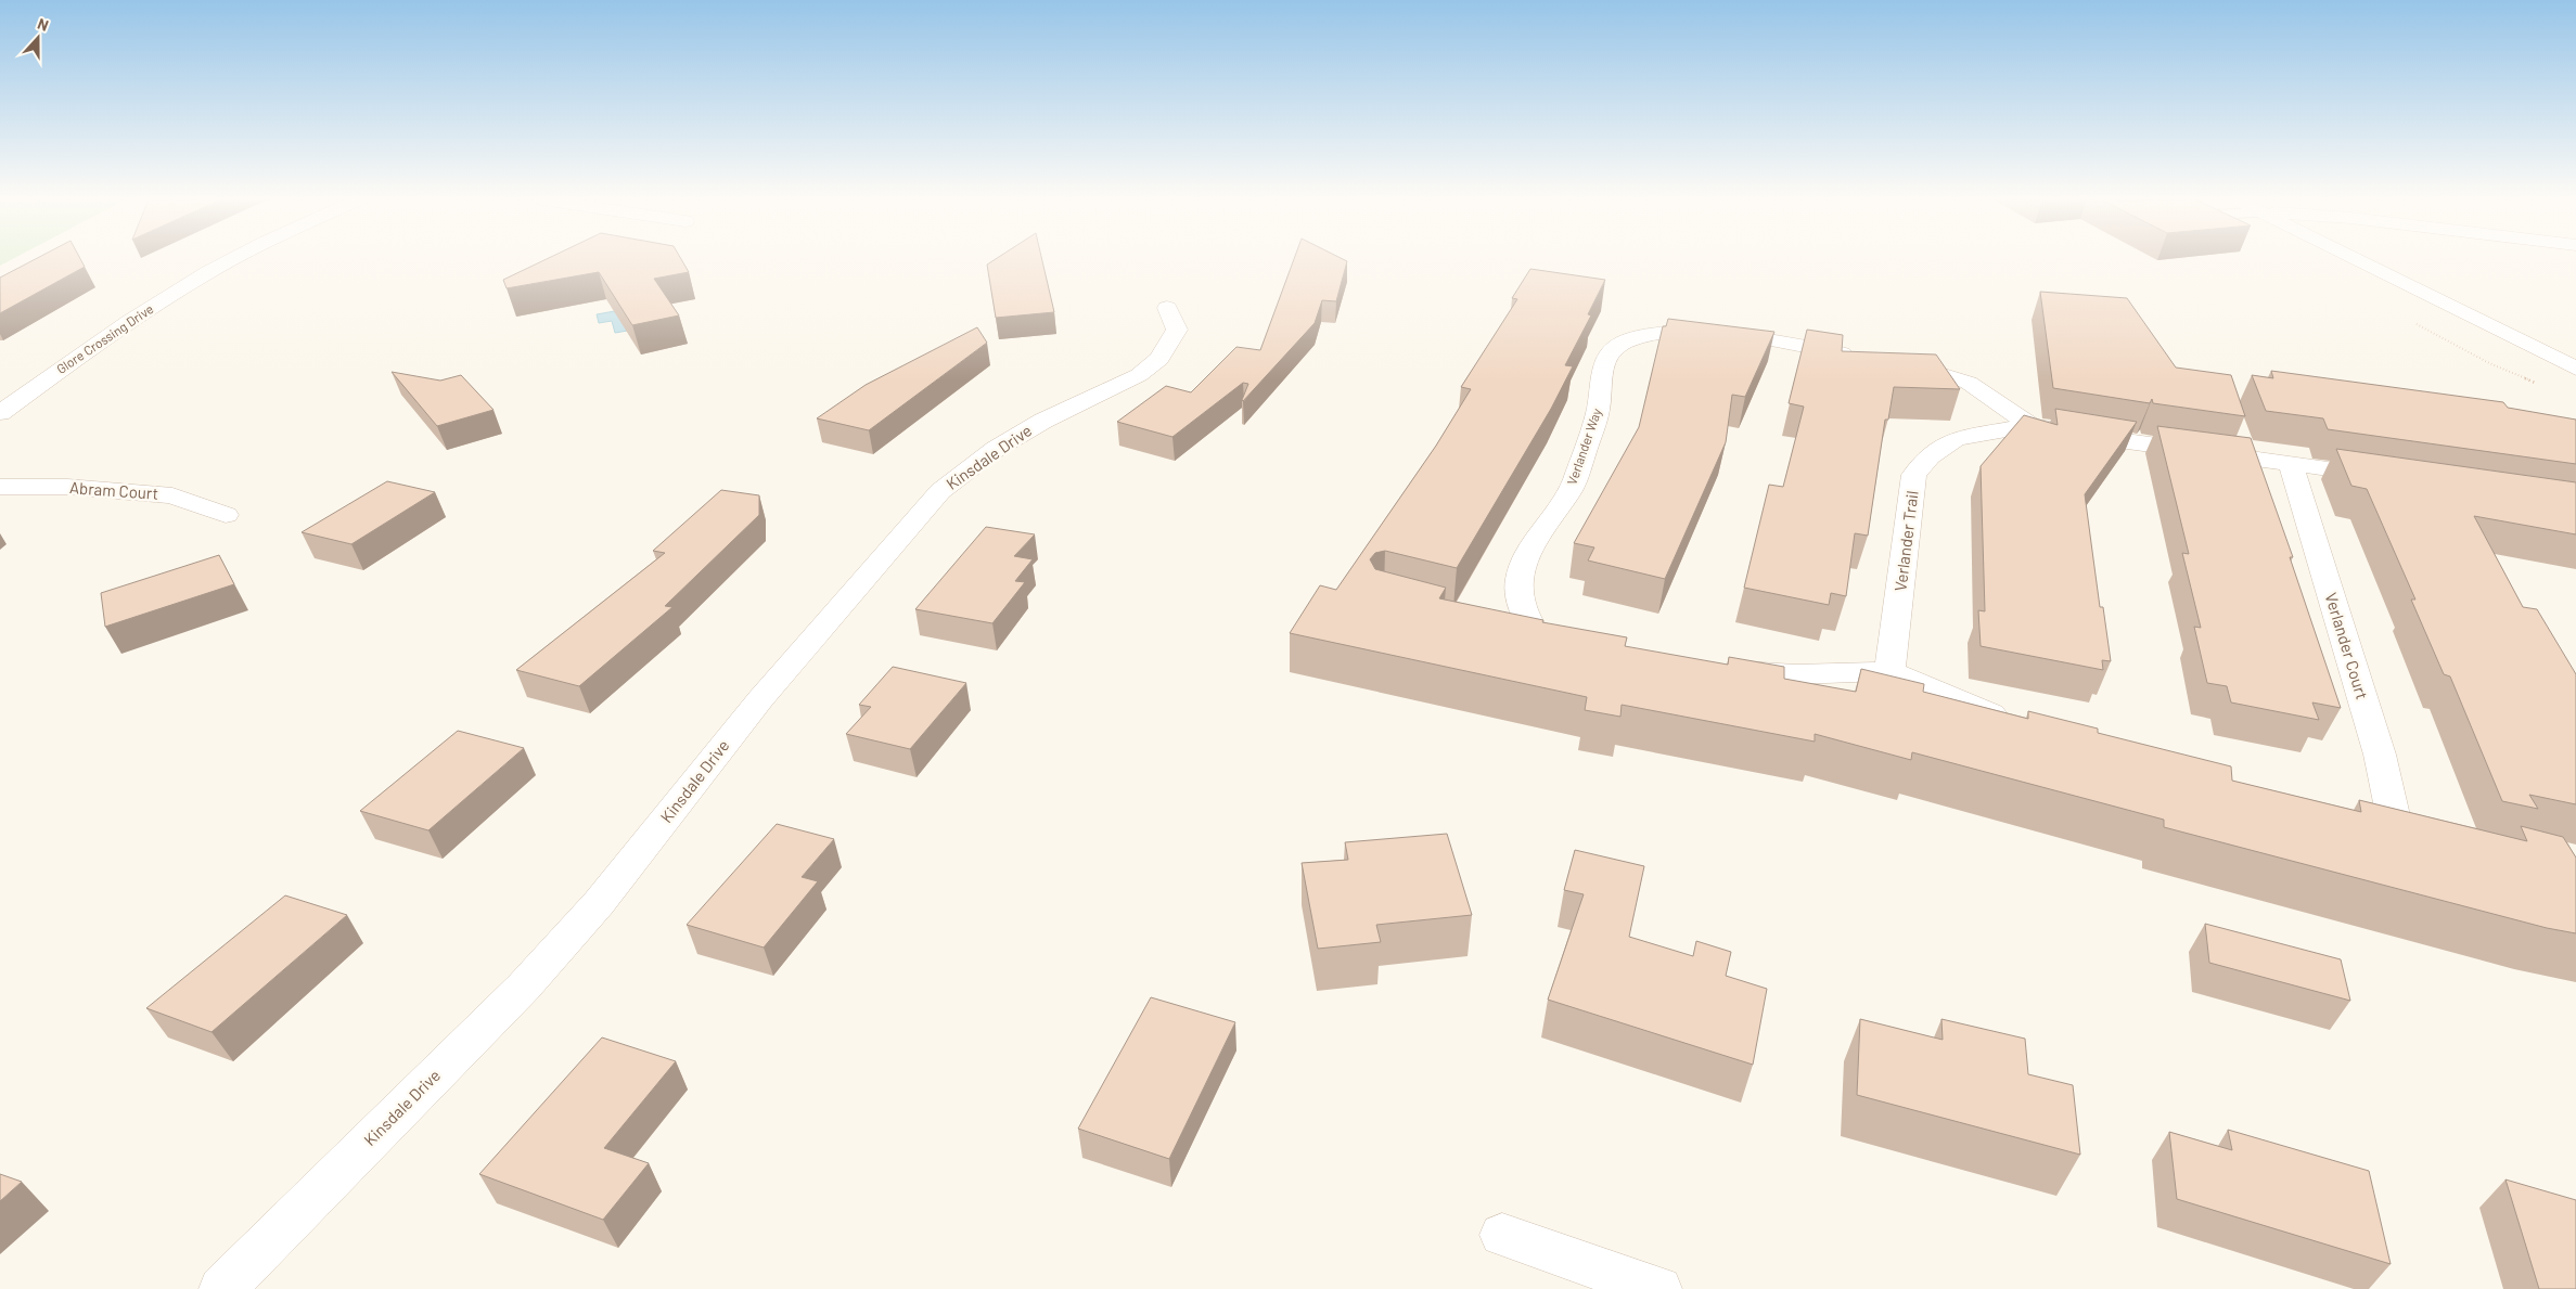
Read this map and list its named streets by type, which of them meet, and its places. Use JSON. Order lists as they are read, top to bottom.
{
  "streets": {
    "street": [
      "Glore Crossing Drive",
      "Verlander Way",
      "Kinsdale Drive",
      "Abram Court",
      "Verlander Trail",
      "Verlander Court"
    ]
  },
  "crossings": [
    ["Verlander Trail", "Verlander Court"]
  ],
  "north": "top"
}
